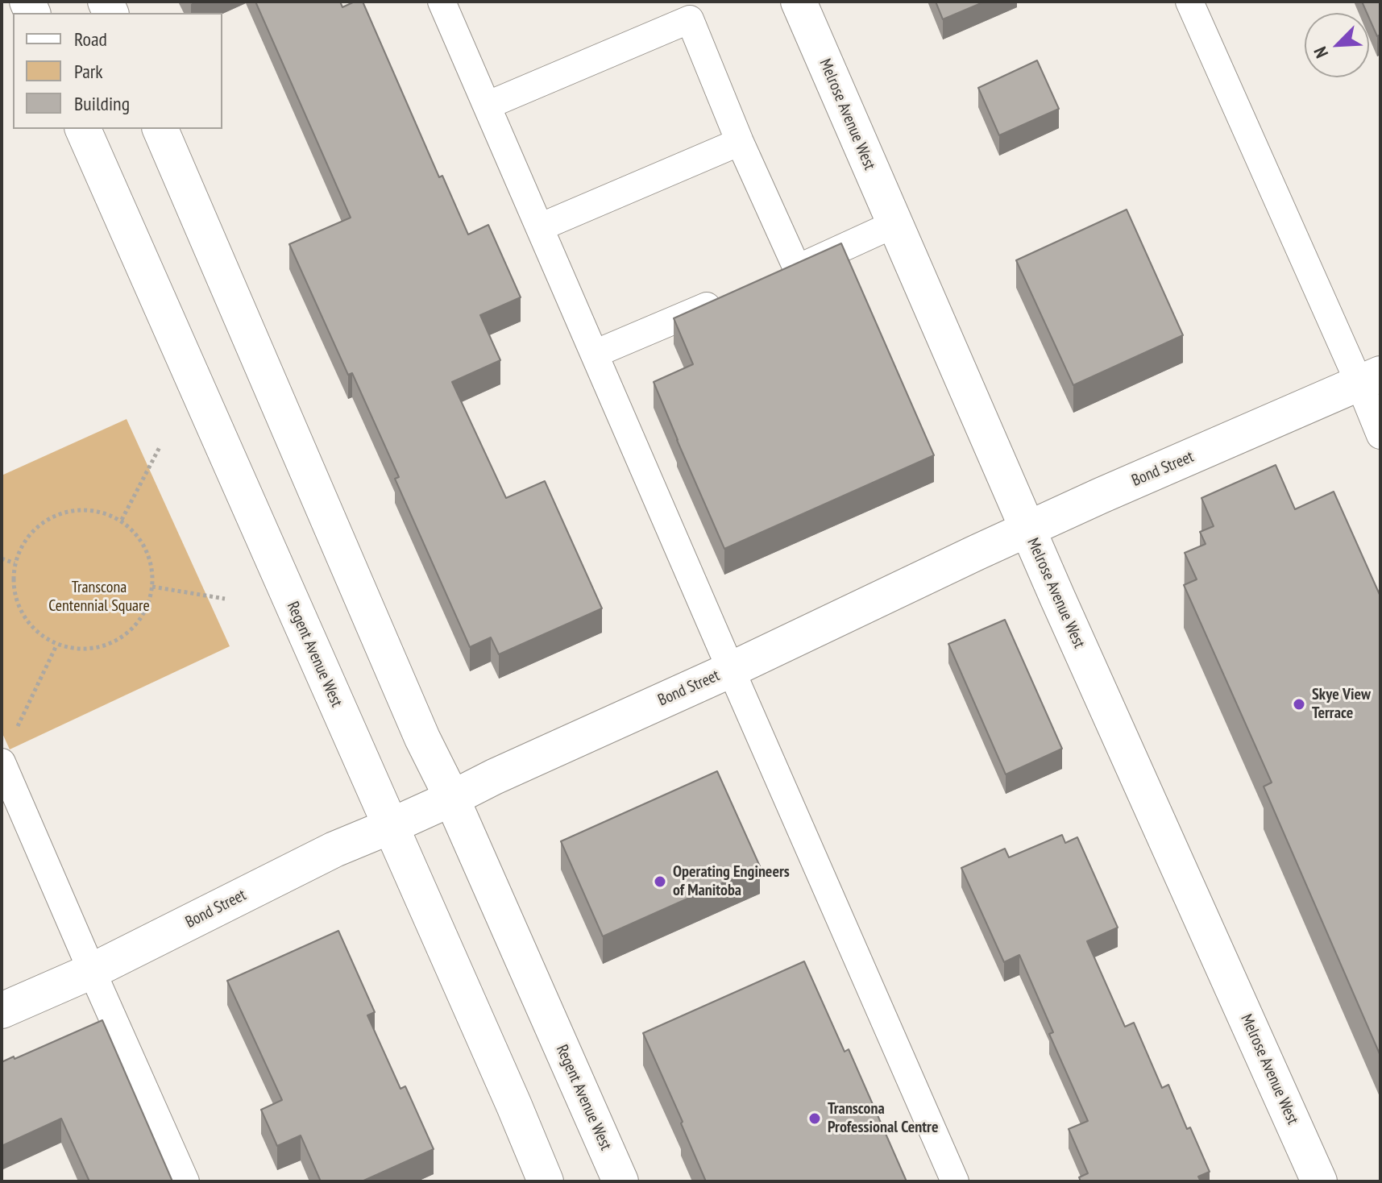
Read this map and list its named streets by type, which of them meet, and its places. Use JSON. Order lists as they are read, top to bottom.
{
  "streets": {
    "street": ["Melrose Avenue West", "Bond Street", "Regent Avenue West"]
  },
  "crossings": [
    ["Melrose Avenue West", "Bond Street"],
    ["Bond Street", "Regent Avenue West"]
  ],
  "parks": ["Transcona Centennial Square"],
  "places": ["Skye View Terrace", "Operating Engineers of Manitoba", "Transcona Professional Centre"],
  "legend": ["Road", "Park", "Building"],
  "north": "bottom left"
}
